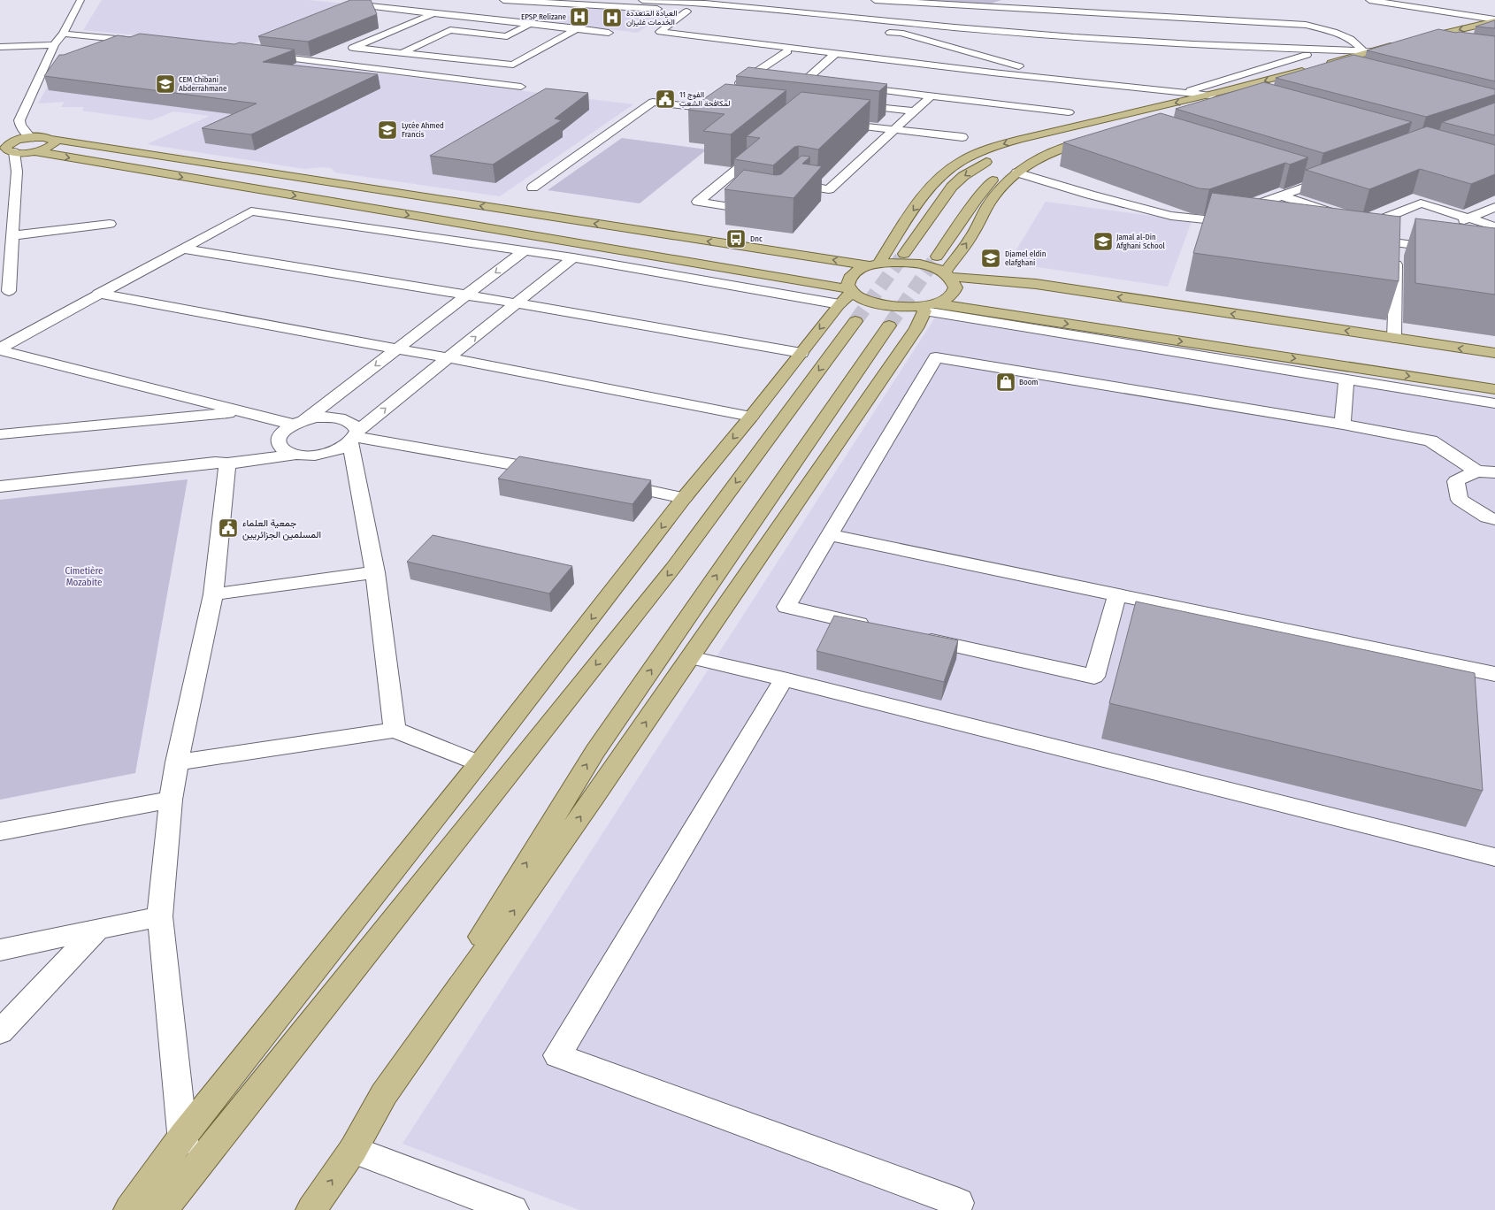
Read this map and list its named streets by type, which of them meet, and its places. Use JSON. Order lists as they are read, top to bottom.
{
  "parks": ["Cimetière Mozabite"],
  "places": {
    "hospital": ["EPSP Relizane", "العيادة المتعددة الخدمات غليزان"],
    "school or university": [
      "CEM Chibani Abderrahmane",
      "Lycée Ahmed Francis",
      "Jamal al-Din Afghani School",
      "Djamel eldin elafghani"
    ],
    "public building": ["الفوج 11 لمكافحة الشعب", "جمعية العلماء المسلمين الجزائريين"],
    "bus stop": ["Dnc"],
    "shop": ["Boom"]
  }
}
